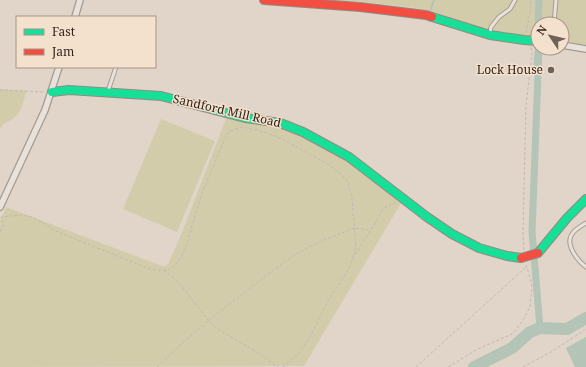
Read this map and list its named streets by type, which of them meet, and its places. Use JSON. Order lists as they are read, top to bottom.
{
  "streets": {
    "street": ["Sandford Mill Road"]
  },
  "places": ["Lock House"],
  "legend": ["Fast", "Jam"],
  "north": "top left"
}
